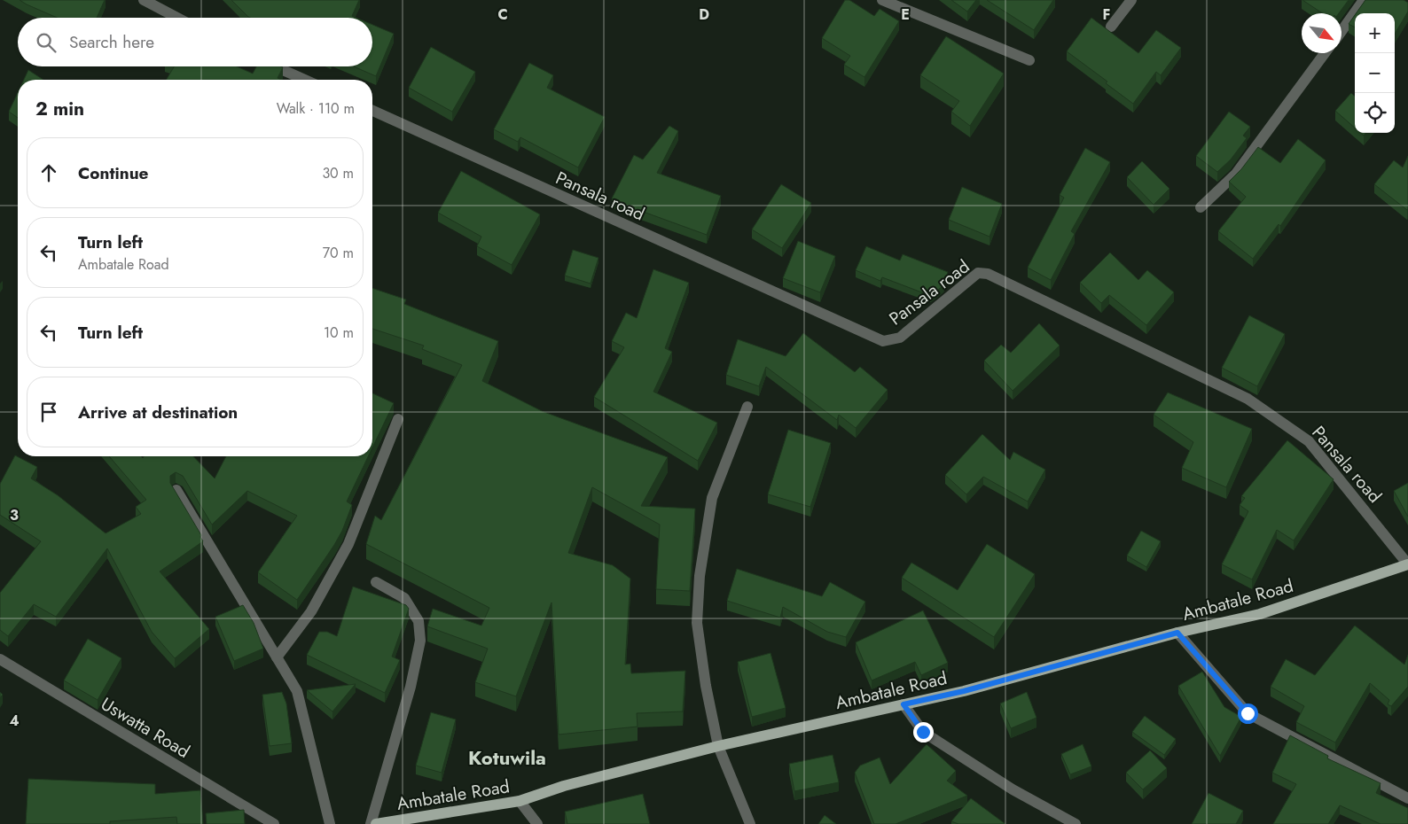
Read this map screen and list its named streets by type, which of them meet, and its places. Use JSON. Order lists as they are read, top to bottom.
{
  "streets": {
    "main road": ["Ambatale Road"],
    "street": ["Pansala road", "Uswatta Road"]
  },
  "crossings": [
    ["Pansala road", "Ambatale Road"]
  ],
  "districts": ["Kotuwila"],
  "north": "bottom right",
  "page": {
    "map_buttons": ["+", "−"],
    "search": "Search here",
    "heading": ["2 min", "Walk · 110 m"],
    "list": [
      ["Continue", "30 m"],
      ["Turn left", "Ambatale Road", "70 m"],
      ["Turn left", "10 m"],
      "Arrive at destination"
    ]
  },
  "grid": {
    "columns": [
      "C",
      "D",
      "E",
      "F"
    ],
    "rows": ["3", "4"]
  }
}
